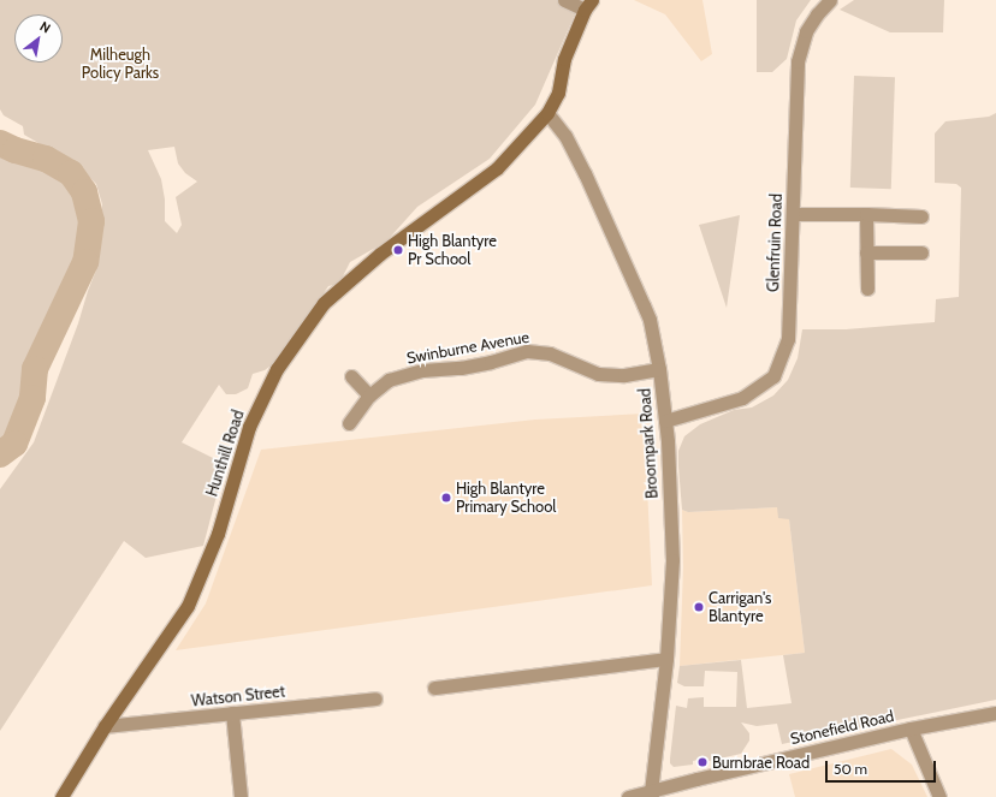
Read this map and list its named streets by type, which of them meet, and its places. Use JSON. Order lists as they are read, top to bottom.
{
  "streets": {
    "main road": ["Hunthill Road"],
    "street": [
      "Glenfruin Road",
      "Swinburne Avenue",
      "Broompark Road",
      "Watson Street",
      "Stonefield Road"
    ]
  },
  "crossings": [
    ["Glenfruin Road", "Broompark Road"],
    ["Swinburne Avenue", "Broompark Road"],
    ["Broompark Road", "Hunthill Road"],
    ["Broompark Road", "Stonefield Road"],
    ["Hunthill Road", "Watson Street"]
  ],
  "parks": ["Milheugh Policy Parks"],
  "places": [
    "High Blantyre Pr School",
    "High Blantyre Primary School",
    "Carrigan's Blantyre",
    "Burnbrae Road"
  ],
  "scale_bar": "50 m",
  "north": "top right"
}
